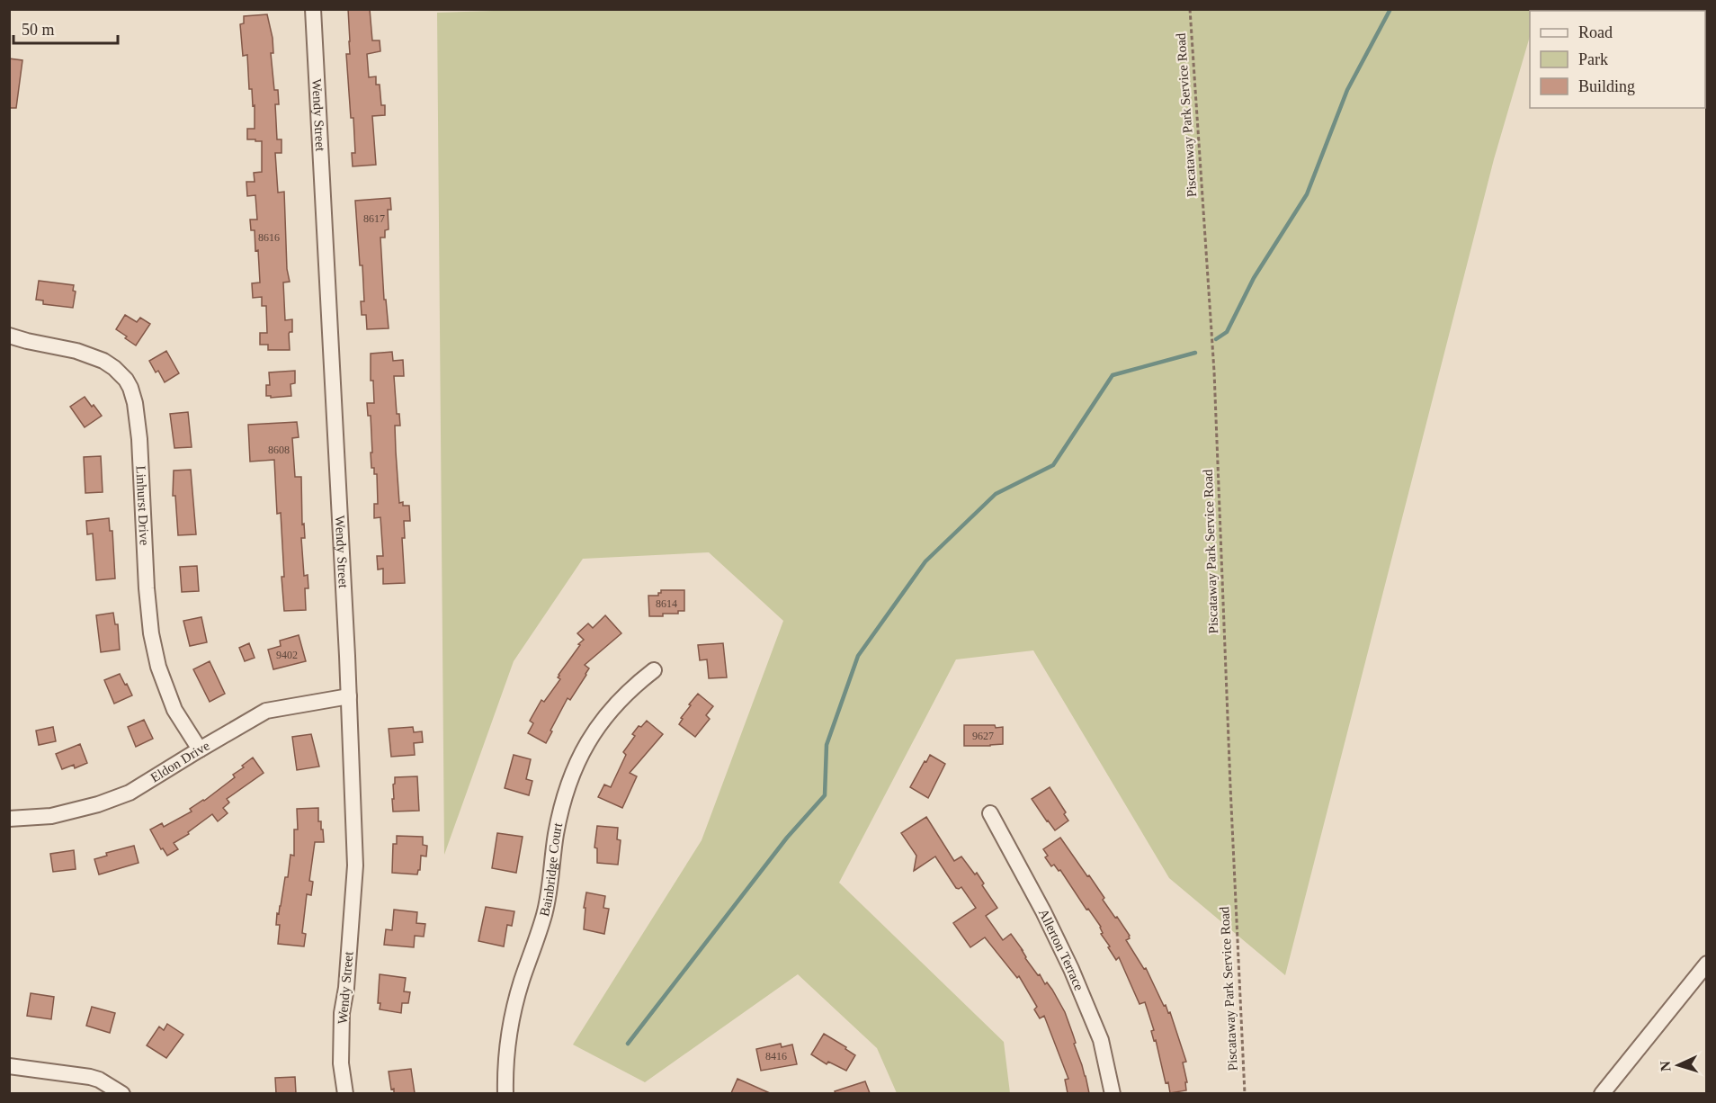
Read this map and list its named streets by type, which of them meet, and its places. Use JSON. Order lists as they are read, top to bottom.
{
  "streets": {
    "street": [
      "Wendy Street",
      "Linhurst Drive",
      "Eldon Drive",
      "Bainbridge Court",
      "Allerton Terrace"
    ],
    "path": ["Piscataway Park Service Road"]
  },
  "crossings": [
    ["Wendy Street", "Eldon Drive"],
    ["Linhurst Drive", "Eldon Drive"]
  ],
  "house_numbers": [
    "8617",
    "8616",
    "8608",
    "8614",
    "9402",
    "9627",
    "8416"
  ],
  "legend": ["Road", "Park", "Building"],
  "scale_bar": "50 m",
  "north": "left"
}
